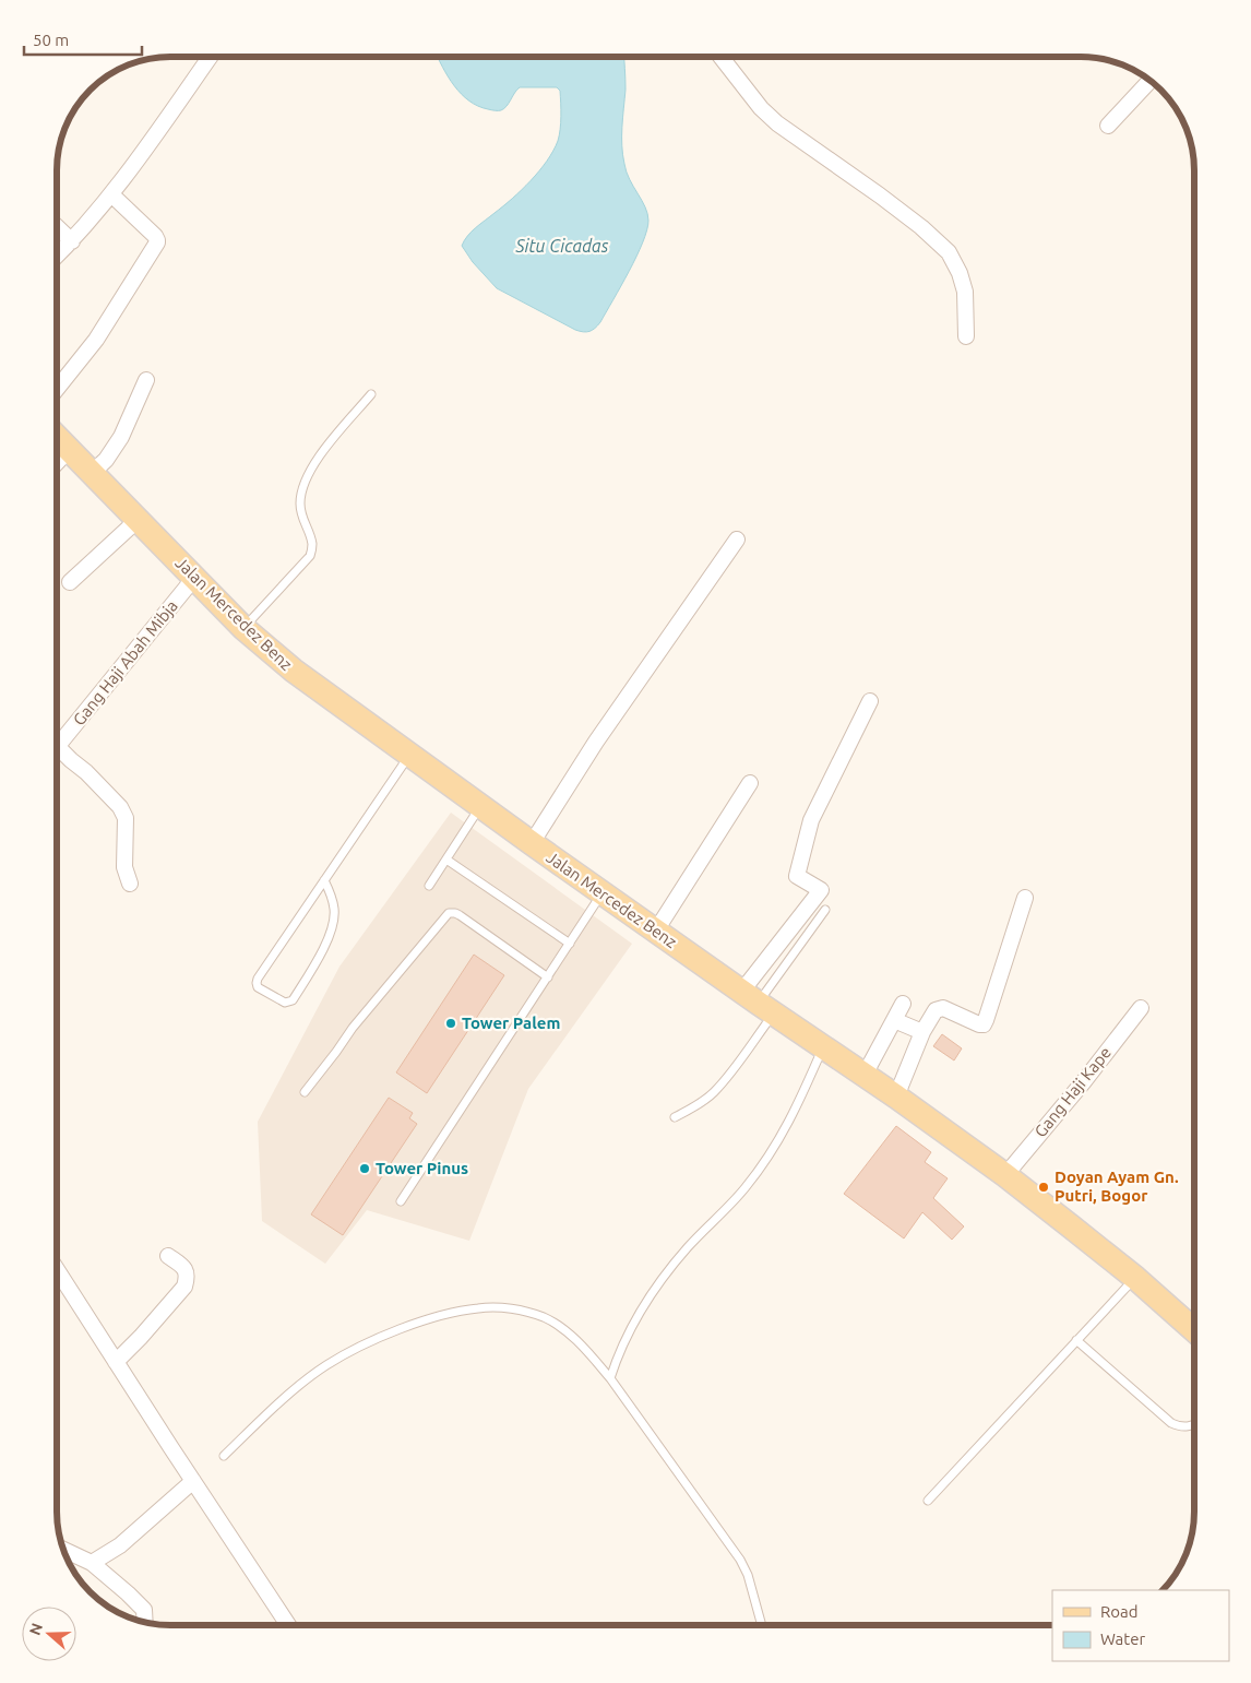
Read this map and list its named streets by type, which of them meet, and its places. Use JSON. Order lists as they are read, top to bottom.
{
  "streets": {
    "main road": ["Jalan Mercedez Benz"],
    "street": ["Gang Haji Abah Mibja", "Gang Haji Kape"]
  },
  "crossings": [
    ["Jalan Mercedez Benz", "Gang Haji Abah Mibja"],
    ["Jalan Mercedez Benz", "Gang Haji Kape"]
  ],
  "water": ["Situ Cicadas"],
  "places": ["Tower Palem", "Tower Pinus", "Doyan Ayam Gn. Putri, Bogor"],
  "legend": ["Road", "Water"],
  "scale_bar": "50 m",
  "north": "left"
}
